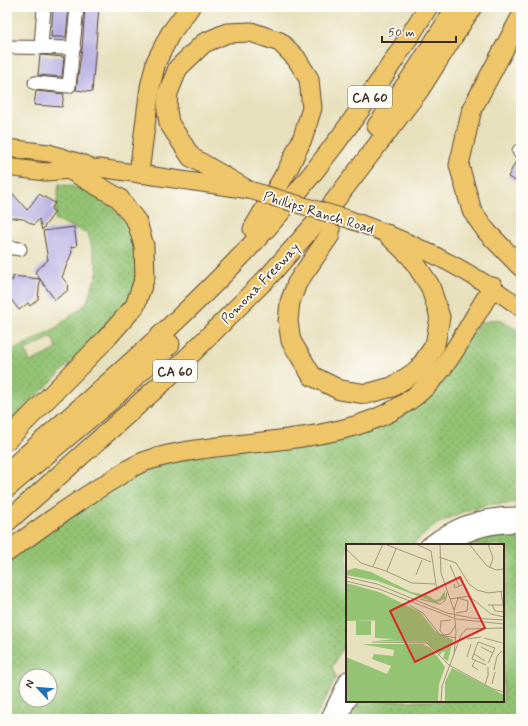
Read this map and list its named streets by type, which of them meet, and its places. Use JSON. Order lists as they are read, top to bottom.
{
  "streets": {
    "highway": ["CA 60", "Pomona Freeway"],
    "main road": ["Phillips Ranch Road"]
  },
  "scale_bar": "50 m",
  "north": "top left"
}
